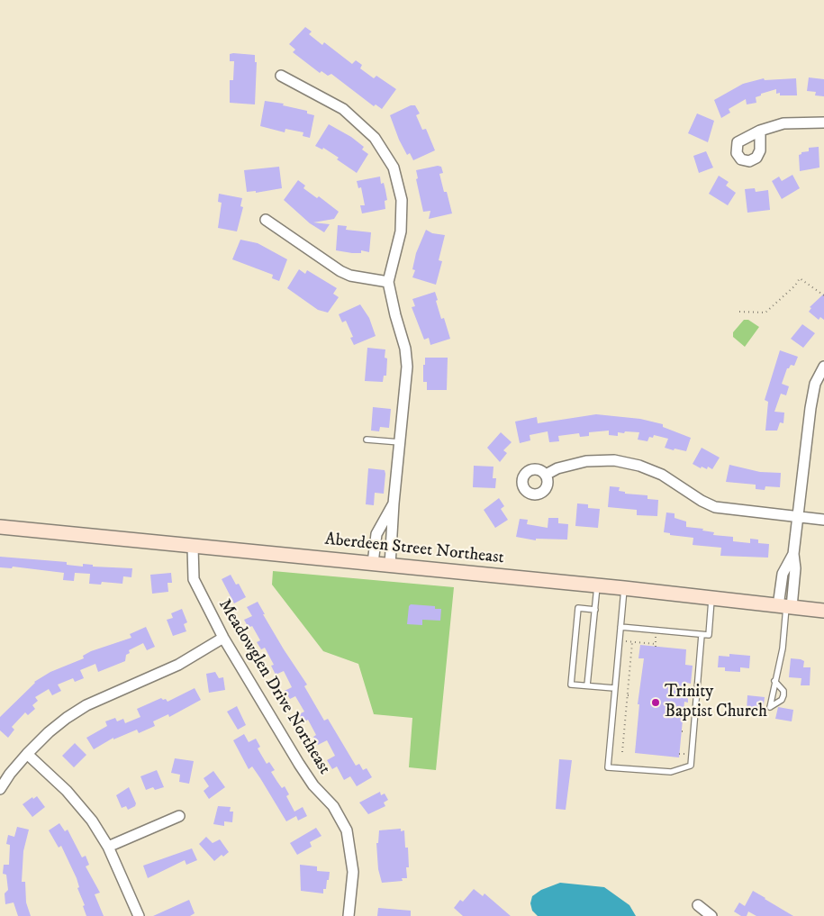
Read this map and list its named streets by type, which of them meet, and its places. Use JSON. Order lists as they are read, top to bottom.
{
  "streets": {
    "street": ["Aberdeen Street Northeast", "Meadowglen Drive Northeast"]
  },
  "crossings": [
    ["Aberdeen Street Northeast", "Meadowglen Drive Northeast"]
  ],
  "places": ["Trinity Baptist Church"]
}
